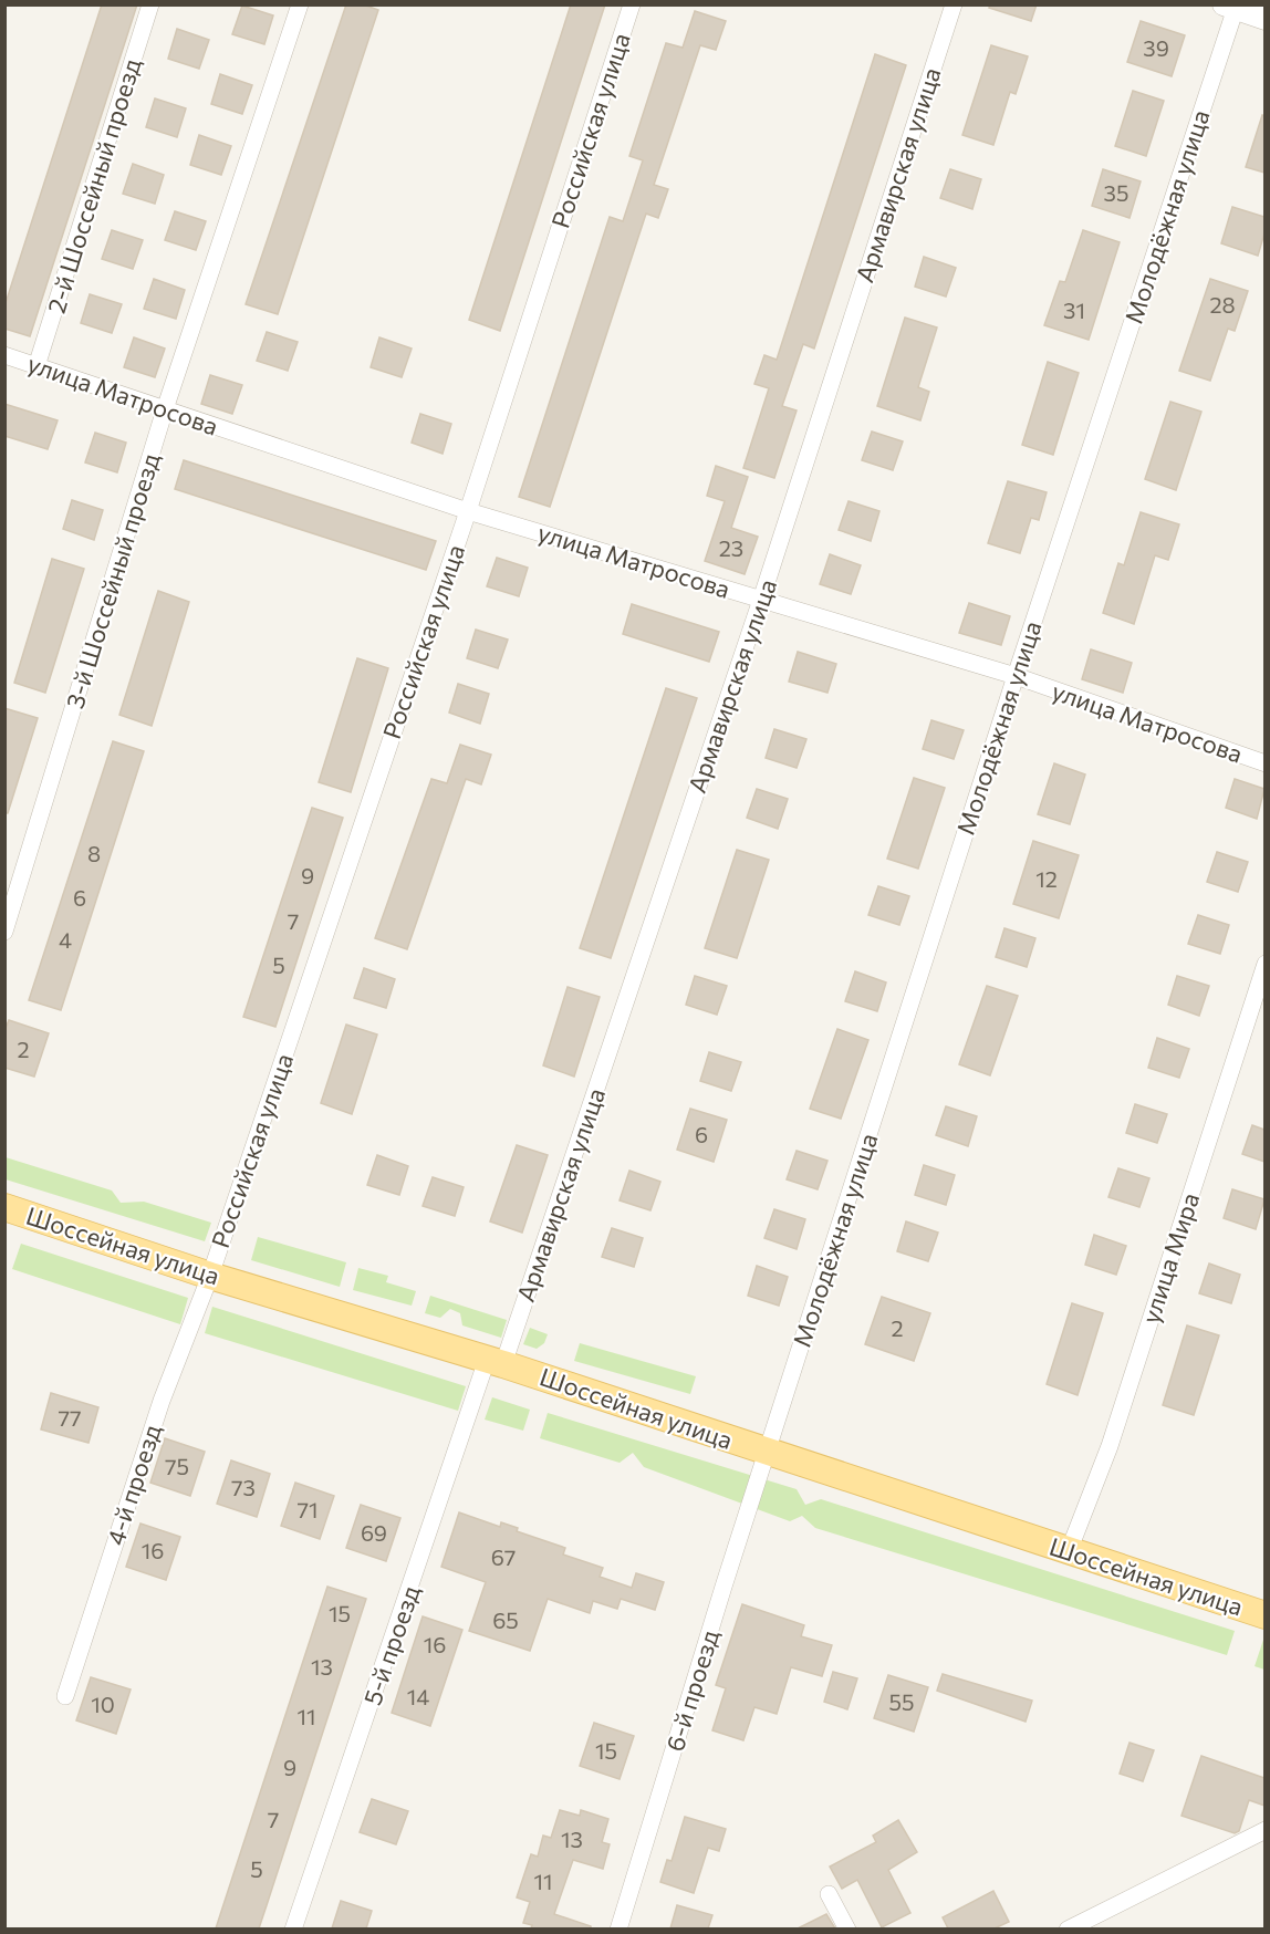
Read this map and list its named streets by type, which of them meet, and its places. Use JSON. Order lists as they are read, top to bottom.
{
  "streets": {
    "main road": ["Шоссейная улица"],
    "street": [
      "Российская улица",
      "Армавирская улица",
      "2-й Шоссейный проезд",
      "Молодёжная улица",
      "улица Матросова",
      "3-й Шоссейный проезд",
      "улица Мира",
      "4-й проезд",
      "5-й проезд",
      "6-й проезд"
    ]
  },
  "crossings": [
    ["Российская улица", "улица Матросова"],
    ["Российская улица", "Шоссейная улица"],
    ["Российская улица", "4-й проезд"],
    ["Армавирская улица", "улица Матросова"],
    ["Армавирская улица", "Шоссейная улица"],
    ["Армавирская улица", "5-й проезд"],
    ["2-й Шоссейный проезд", "улица Матросова"],
    ["Молодёжная улица", "улица Матросова"],
    ["Молодёжная улица", "Шоссейная улица"],
    ["Молодёжная улица", "6-й проезд"],
    ["улица Матросова", "3-й Шоссейный проезд"],
    ["Шоссейная улица", "улица Мира"],
    ["Шоссейная улица", "4-й проезд"],
    ["Шоссейная улица", "5-й проезд"],
    ["Шоссейная улица", "6-й проезд"]
  ],
  "house_numbers": [
    "39",
    "35",
    "28",
    "31",
    "23",
    "8",
    "9",
    "12",
    "6",
    "7",
    "4",
    "5",
    "2",
    "6",
    "2",
    "77",
    "75",
    "73",
    "71",
    "69",
    "16",
    "67",
    "15",
    "65",
    "16",
    "13",
    "14",
    "55",
    "10",
    "11",
    "15",
    "9",
    "7",
    "13",
    "5",
    "11"
  ]
}
